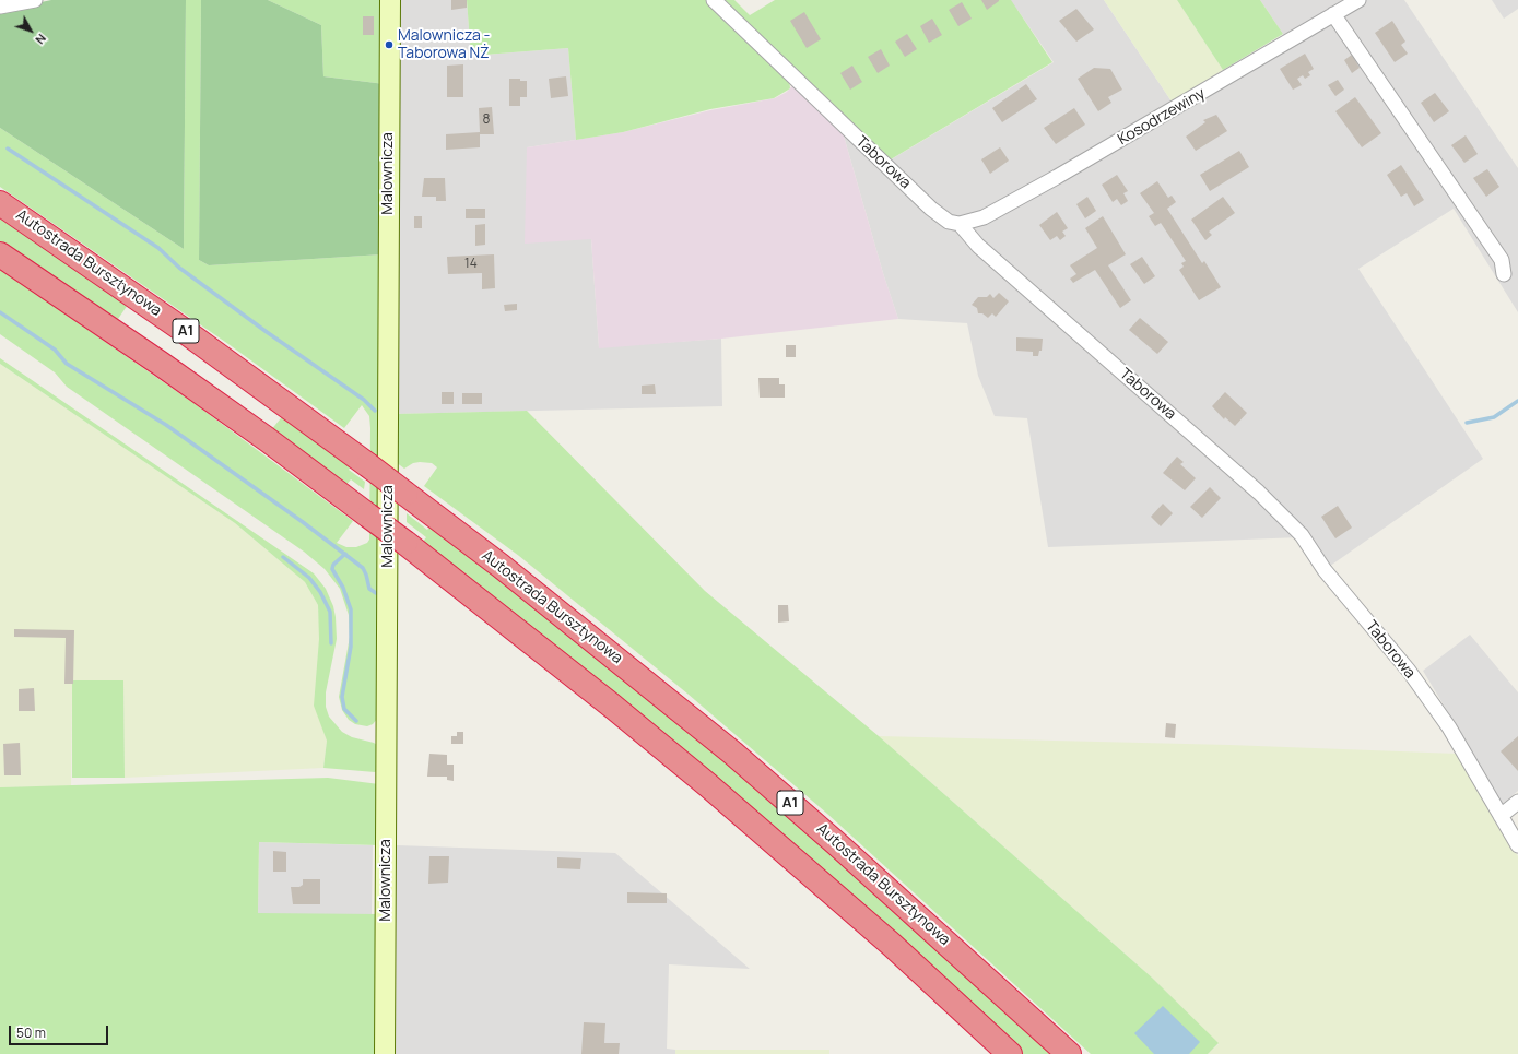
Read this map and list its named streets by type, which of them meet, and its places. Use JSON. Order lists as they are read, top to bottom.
{
  "streets": {
    "highway": ["Autostrada Bursztynowa", "A1"],
    "street": ["Kosodrzewiny", "Taborowa", "Malownicza"]
  },
  "crossings": [
    ["Kosodrzewiny", "Taborowa"]
  ],
  "places": ["Malownicza - Taborowa NŻ"],
  "house_numbers": ["8", "14"],
  "scale_bar": "50 m",
  "north": "bottom right"
}
